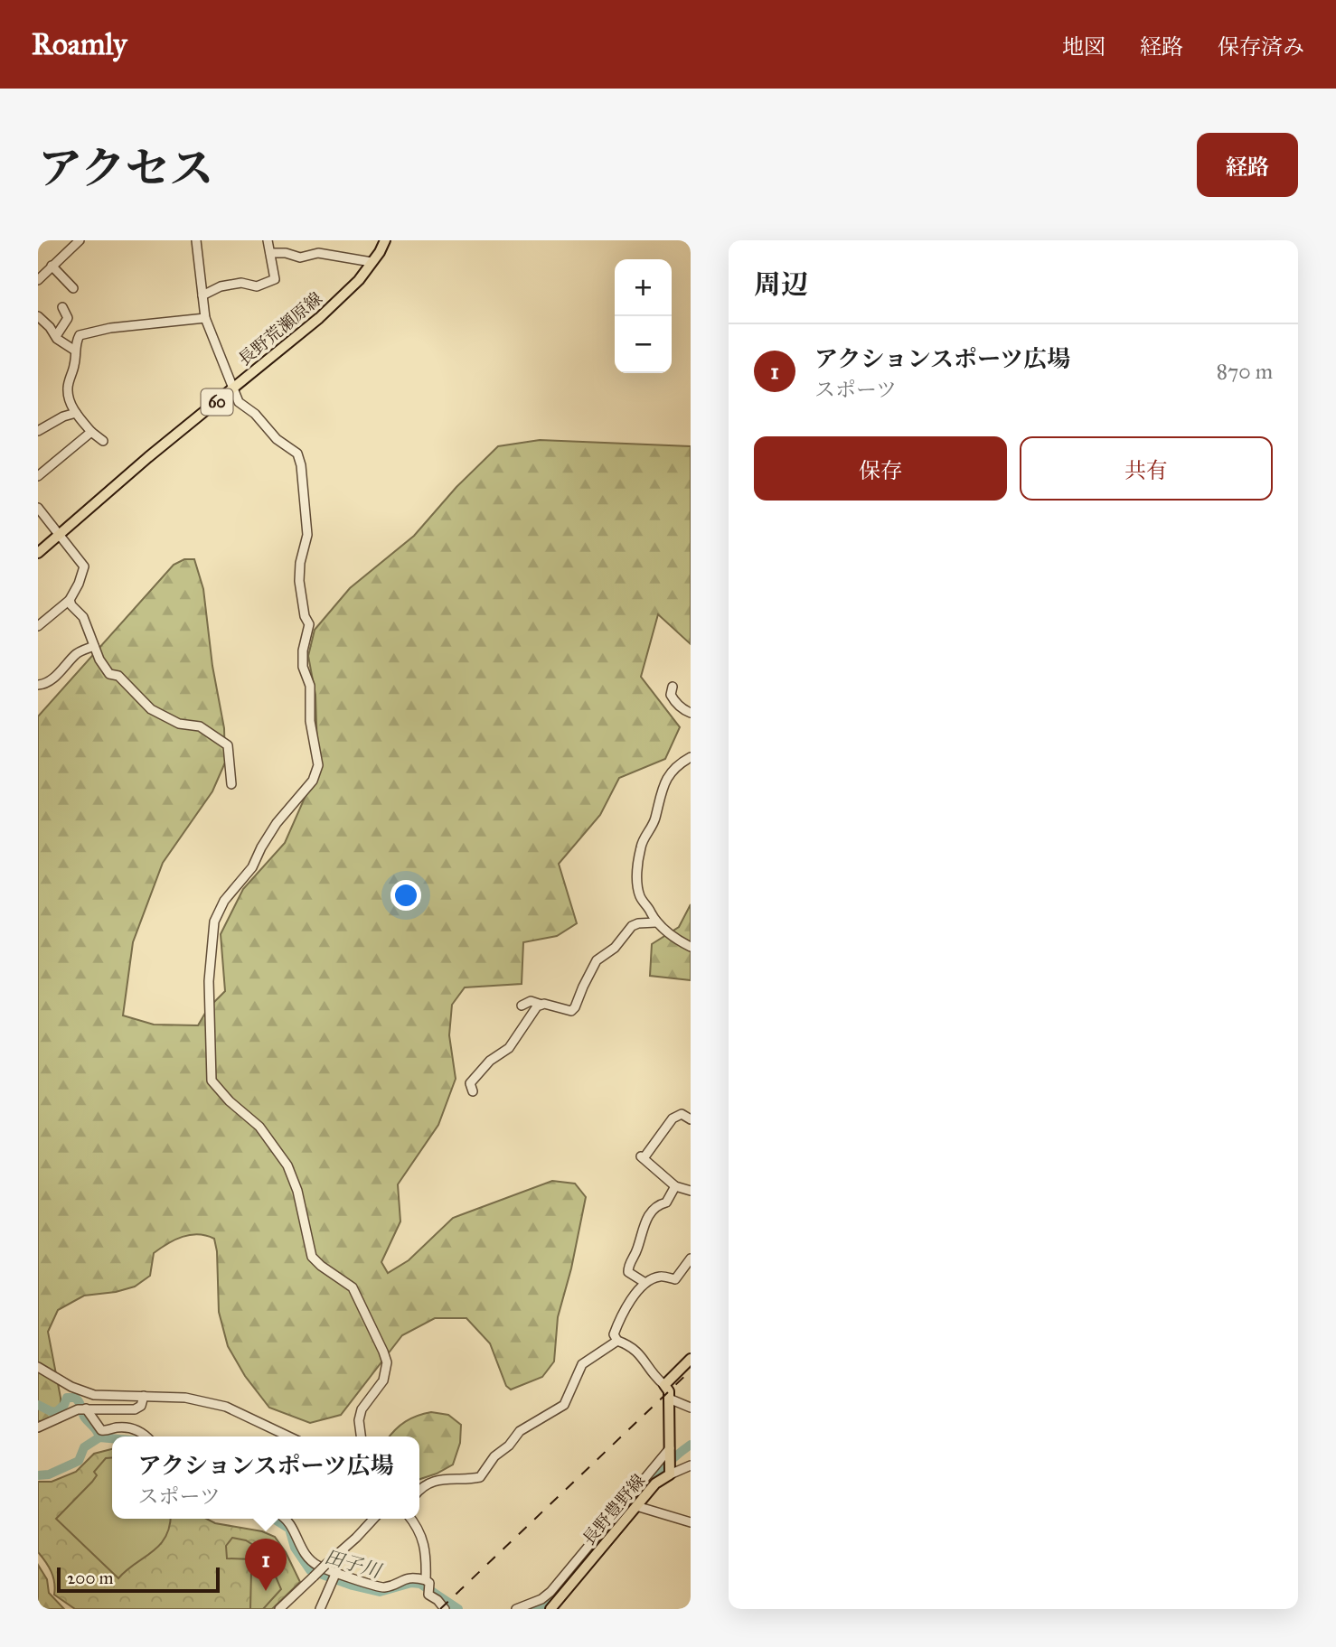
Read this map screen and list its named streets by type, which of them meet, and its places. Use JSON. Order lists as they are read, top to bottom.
{
  "streets": {
    "main road": ["長野荒瀬原線", "60", "長野豊野線"]
  },
  "water": ["田子川"],
  "scale_bar": "200 m",
  "page": {
    "header": "Roamly",
    "nav": ["地図", "経路", "保存済み"],
    "title": "アクセス",
    "buttons": [
      "経路",
      ["保存", "共有"]
    ],
    "heading": "周辺",
    "map_buttons": ["+", "−"],
    "list": [
      {
        "mark": "1",
        "name": "アクションスポーツ広場",
        "note": "スポーツ",
        "value": "870 m"
      }
    ],
    "popup": ["アクションスポーツ広場", "スポーツ"],
    "pins": "1",
    "scale": "200 m"
  }
}
